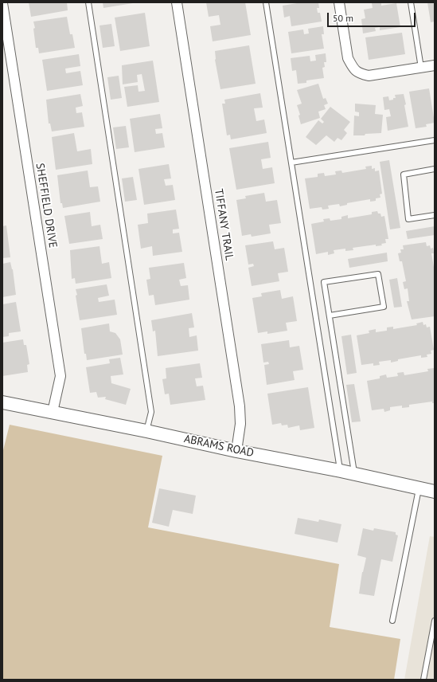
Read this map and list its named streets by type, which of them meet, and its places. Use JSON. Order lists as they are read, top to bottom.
{
  "streets": {
    "main road": ["ABRAMS ROAD"],
    "street": ["SHEFFIELD DRIVE", "TIFFANY TRAIL"]
  },
  "crossings": [
    ["SHEFFIELD DRIVE", "ABRAMS ROAD"],
    ["TIFFANY TRAIL", "ABRAMS ROAD"]
  ],
  "scale_bar": "50 m"
}
